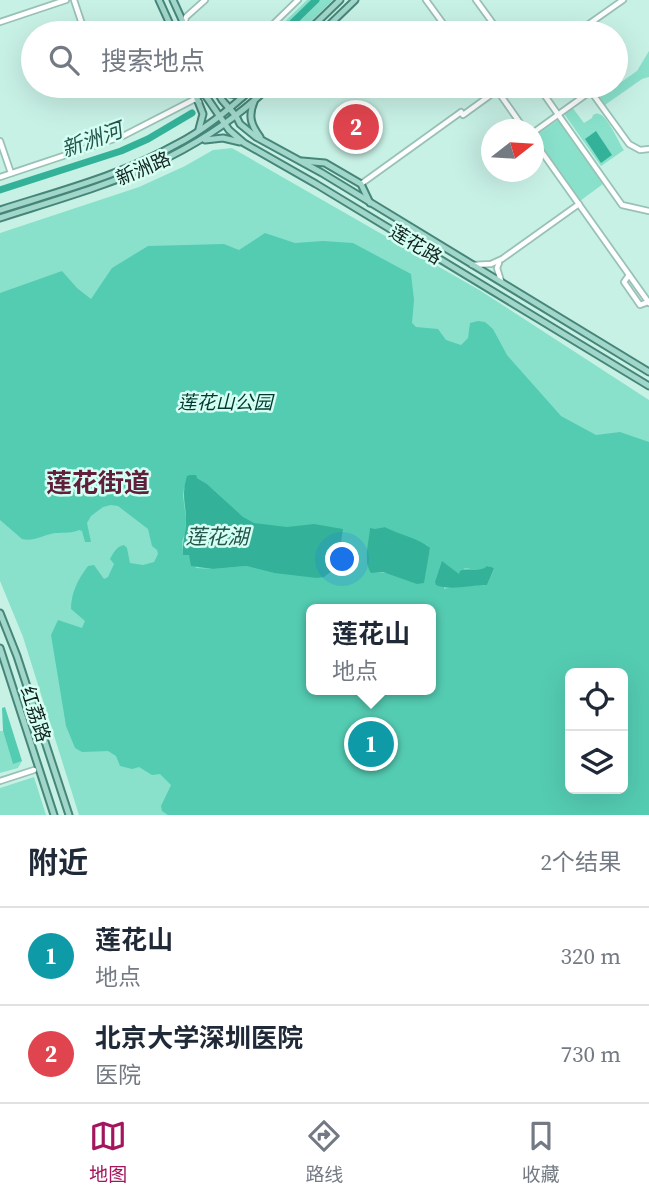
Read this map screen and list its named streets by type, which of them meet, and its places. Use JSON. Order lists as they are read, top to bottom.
{
  "streets": {
    "main road": ["新洲路", "莲花路", "红荔路"]
  },
  "crossings": [
    ["新洲路", "莲花路"]
  ],
  "districts": ["莲花街道"],
  "water": ["新洲河", "莲花湖"],
  "parks": ["莲花山公园"],
  "north": "right",
  "page": {
    "search": "搜索地点",
    "pins": ["2", "1"],
    "popup": ["莲花山", "地点"],
    "heading": ["附近", "2个结果"],
    "list": [
      {
        "mark": "1",
        "name": "莲花山",
        "note": "地点",
        "value": "320 m"
      },
      {
        "mark": "2",
        "name": "北京大学深圳医院",
        "note": "医院",
        "value": "730 m"
      }
    ],
    "nav": ["地图", "路线", "收藏"]
  }
}
